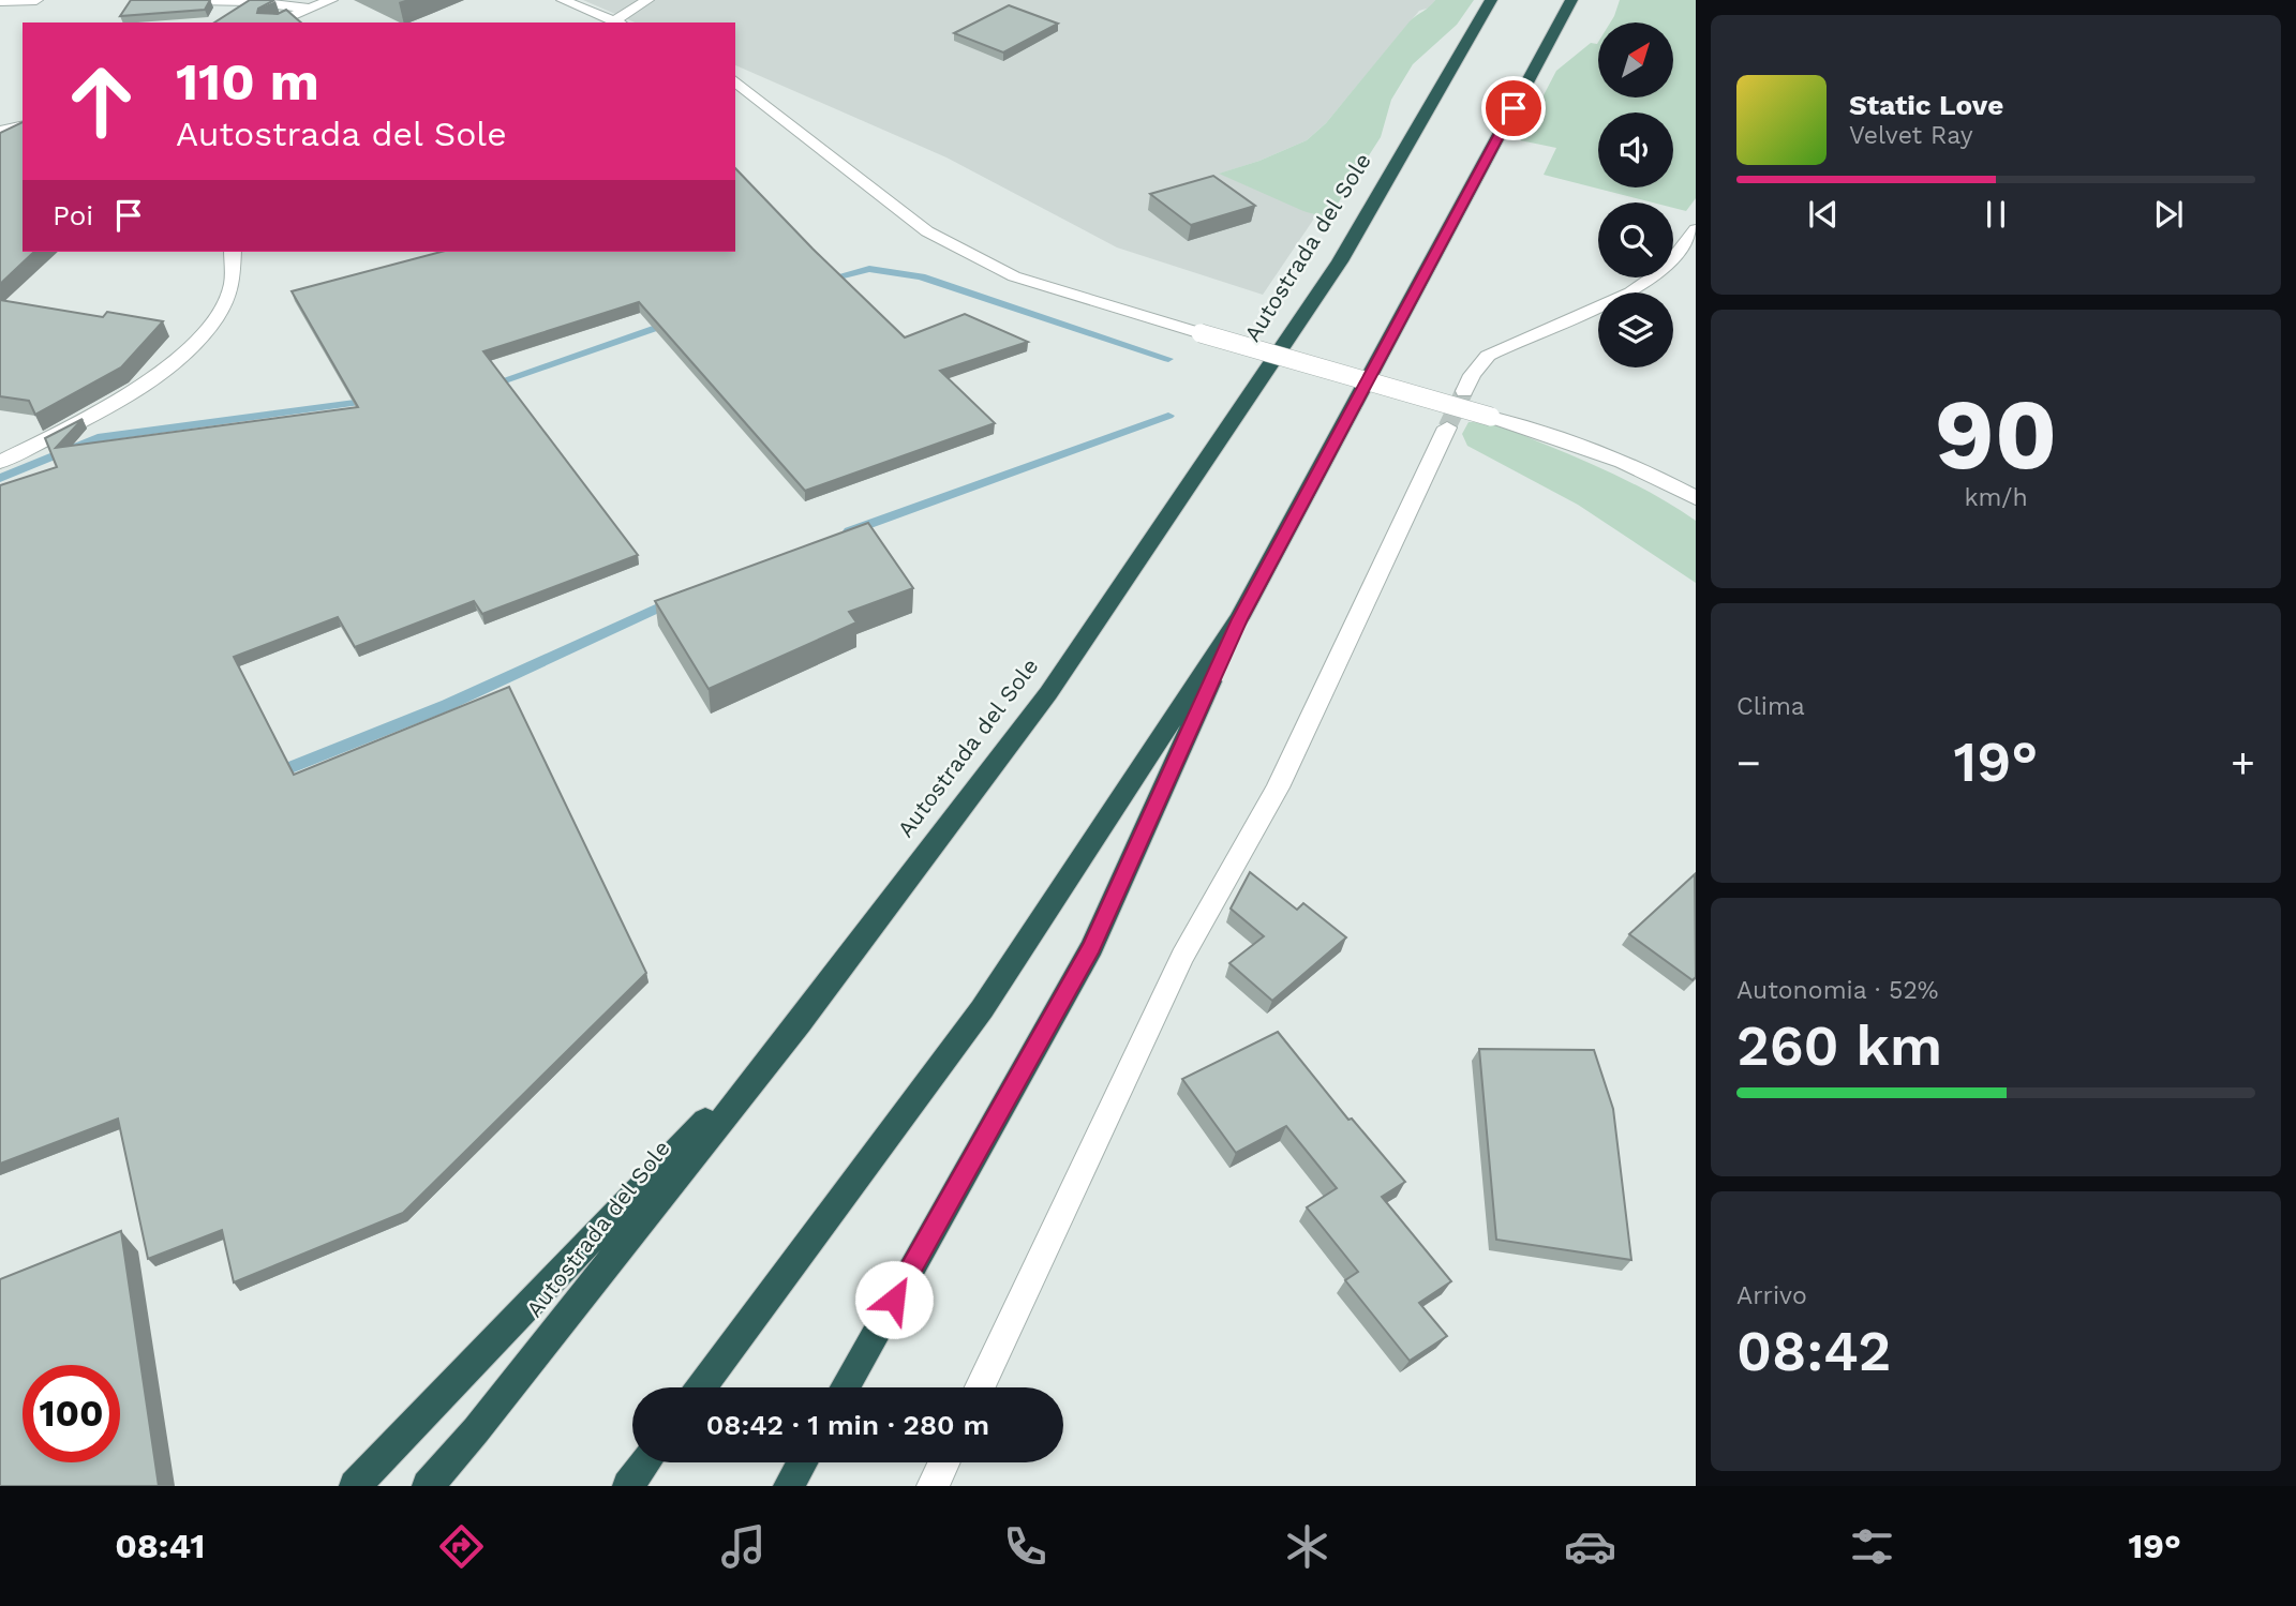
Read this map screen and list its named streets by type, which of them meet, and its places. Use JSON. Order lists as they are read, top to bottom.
{
  "streets": {
    "highway": ["Autostrada del Sole"]
  },
  "north": "top right",
  "page": {
    "turn": ["110 m", "Autostrada del Sole"],
    "song": ["Static Love", "Velvet Ray"],
    "then": "Poi",
    "tile": [
      ["90", "km/h"],
      "Clima",
      ["Autonomia · 52%", "260 km"],
      ["Arrivo", "08:42"]
    ],
    "heat": ["−", "19°", "+"],
    "limit": "100",
    "trip": "08:42 · 1 min · 280 m",
    "tabs": ["08:41", "19°"]
  }
}
